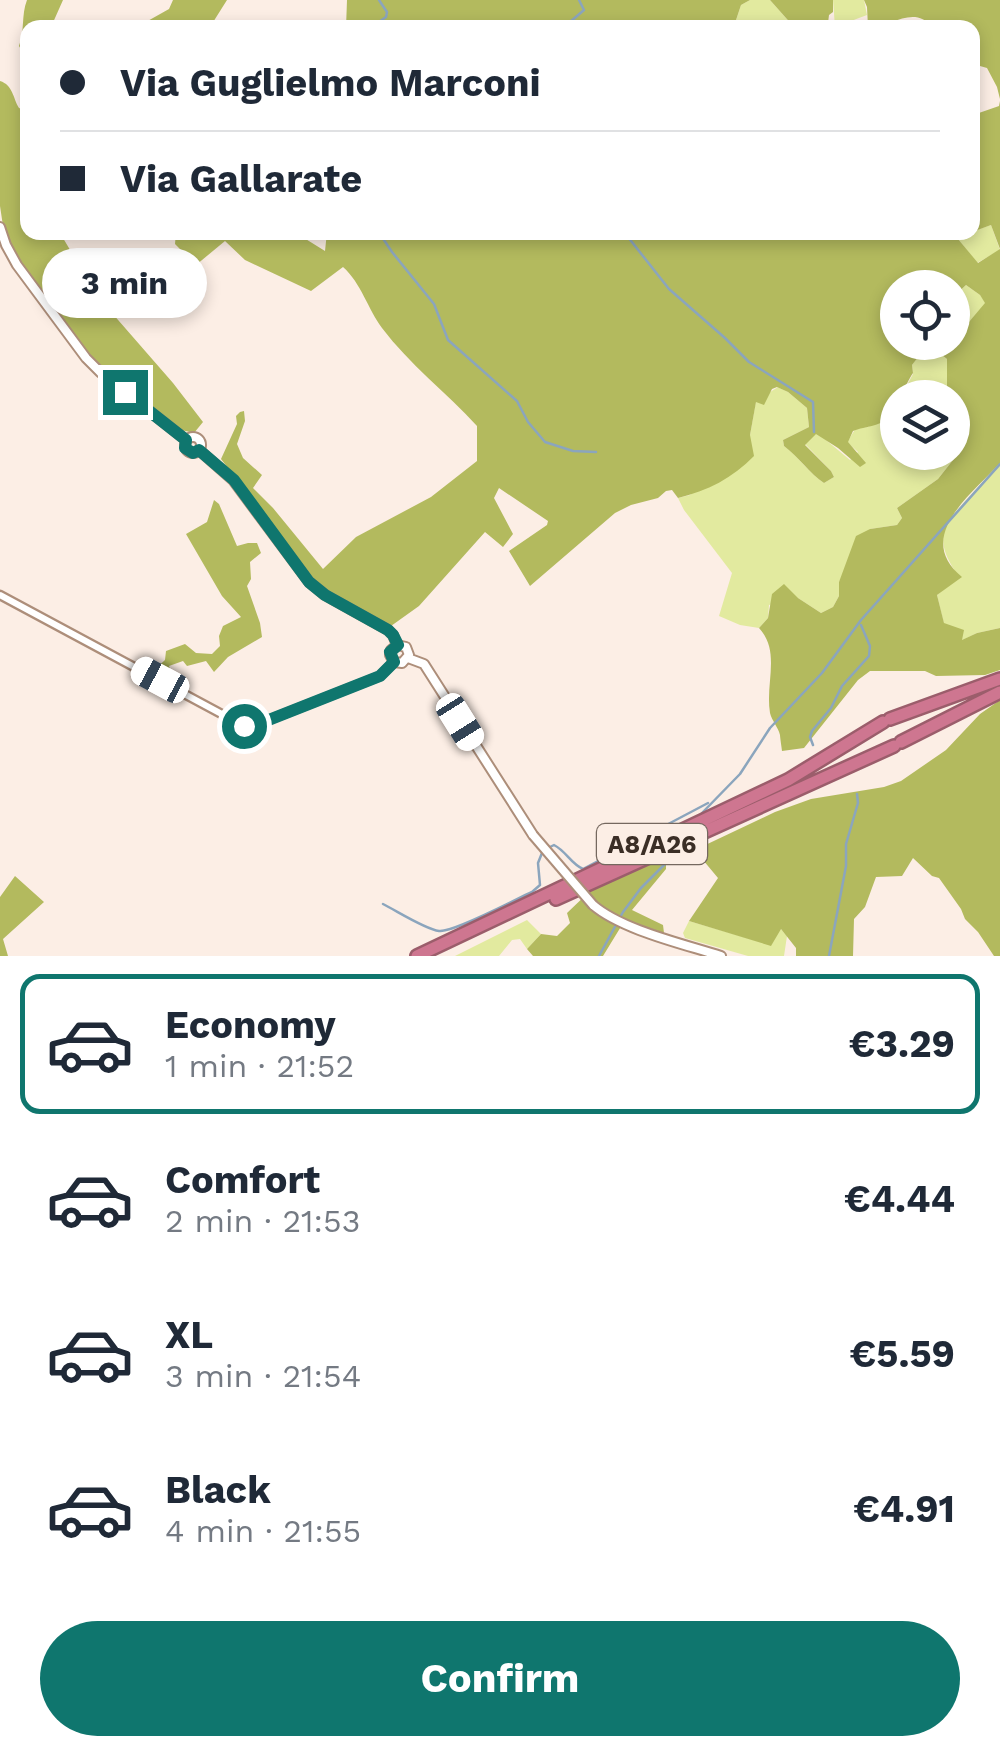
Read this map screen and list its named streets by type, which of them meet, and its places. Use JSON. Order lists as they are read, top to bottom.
{
  "streets": {
    "highway": ["A8/A26"]
  },
  "page": {
    "banner": ["Via Guglielmo Marconi", "Via Gallarate"],
    "bubble": "3 min",
    "list": [
      {
        "name": "Economy",
        "note": "1 min · 21:52",
        "value": "€3.29"
      },
      {
        "name": "Comfort",
        "note": "2 min · 21:53",
        "value": "€4.44"
      },
      {
        "name": "XL",
        "note": "3 min · 21:54",
        "value": "€5.59"
      },
      {
        "name": "Black",
        "note": "4 min · 21:55",
        "value": "€4.91"
      }
    ],
    "buttons": "Confirm"
  }
}
